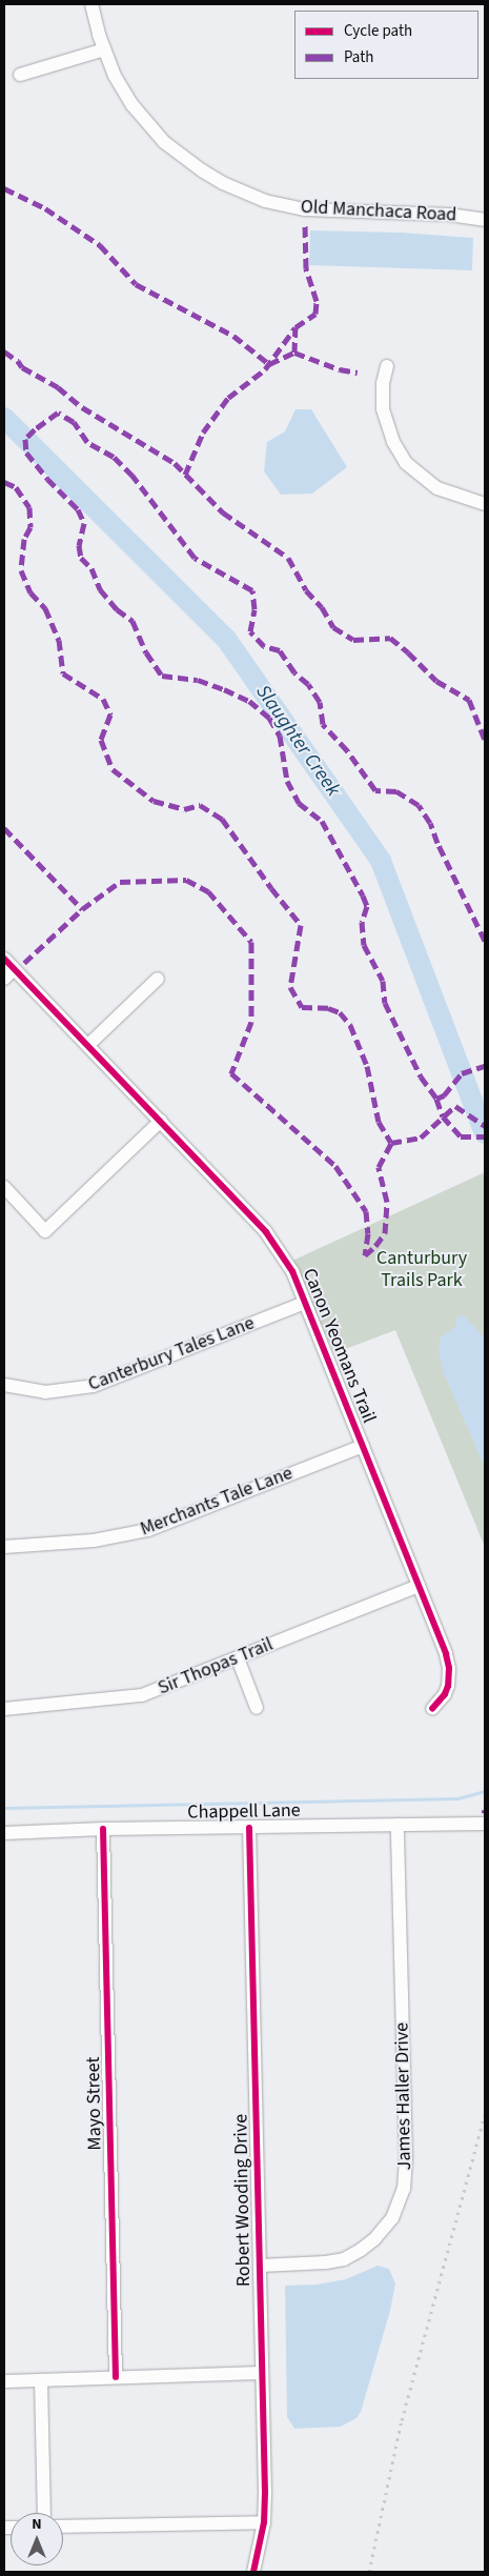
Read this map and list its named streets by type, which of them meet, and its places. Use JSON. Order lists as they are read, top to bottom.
{
  "streets": {
    "street": [
      "Old Manchaca Road",
      "Canon Yeomans Trail",
      "Canterbury Tales Lane",
      "Merchants Tale Lane",
      "Sir Thopas Trail",
      "Chappell Lane",
      "James Haller Drive",
      "Mayo Street",
      "Robert Wooding Drive"
    ]
  },
  "crossings": [
    ["Canon Yeomans Trail", "Canterbury Tales Lane"],
    ["Canon Yeomans Trail", "Merchants Tale Lane"],
    ["Canon Yeomans Trail", "Sir Thopas Trail"],
    ["Chappell Lane", "James Haller Drive"],
    ["Chappell Lane", "Mayo Street"],
    ["Chappell Lane", "Robert Wooding Drive"],
    ["James Haller Drive", "Robert Wooding Drive"]
  ],
  "water": ["Slaughter Creek"],
  "parks": ["Canturbury Trails Park"],
  "legend": ["Cycle path", "Path"],
  "north": "top"
}
